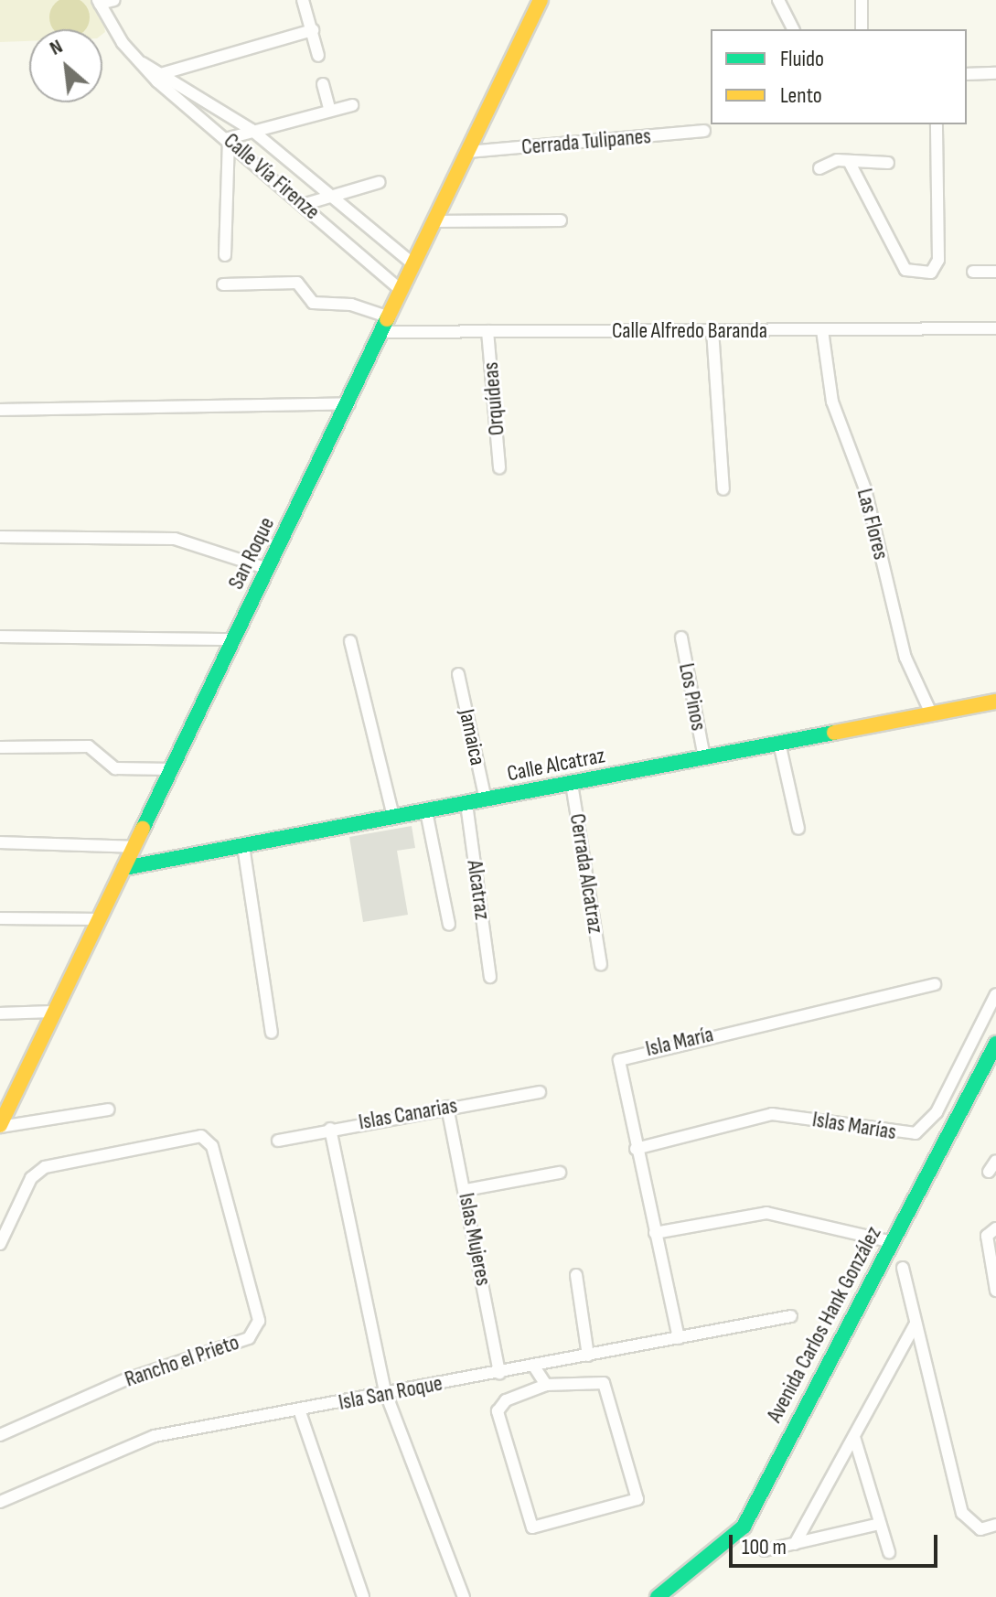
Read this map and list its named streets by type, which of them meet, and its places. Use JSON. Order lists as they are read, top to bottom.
{
  "streets": {
    "main road": ["San Roque", "Calle Alcatraz", "Avenida Carlos Hank González"],
    "street": [
      "Cerrada Tulipanes",
      "Calle Vía Firenze",
      "Calle Alfredo Baranda",
      "Orquídeas",
      "Las Flores",
      "Los Pinos",
      "Jamaica",
      "Cerrada Alcatraz",
      "Alcatraz",
      "Isla María",
      "Islas Canarias",
      "Islas Marías",
      "Islas Mujeres",
      "Rancho el Prieto",
      "Isla San Roque"
    ]
  },
  "crossings": [
    ["Cerrada Tulipanes", "San Roque"],
    ["Calle Vía Firenze", "San Roque"],
    ["Calle Alfredo Baranda", "Orquídeas"],
    ["Calle Alfredo Baranda", "Las Flores"],
    ["Calle Alfredo Baranda", "San Roque"],
    ["Las Flores", "Calle Alcatraz"],
    ["San Roque", "Calle Alcatraz"],
    ["Los Pinos", "Calle Alcatraz"],
    ["Jamaica", "Calle Alcatraz"],
    ["Calle Alcatraz", "Cerrada Alcatraz"],
    ["Calle Alcatraz", "Alcatraz"],
    ["Isla María", "Islas Marías"],
    ["Isla María", "Isla San Roque"],
    ["Islas Canarias", "Islas Mujeres"],
    ["Islas Mujeres", "Isla San Roque"]
  ],
  "legend": ["Fluido", "Lento"],
  "scale_bar": "100 m",
  "north": "top left"
}
